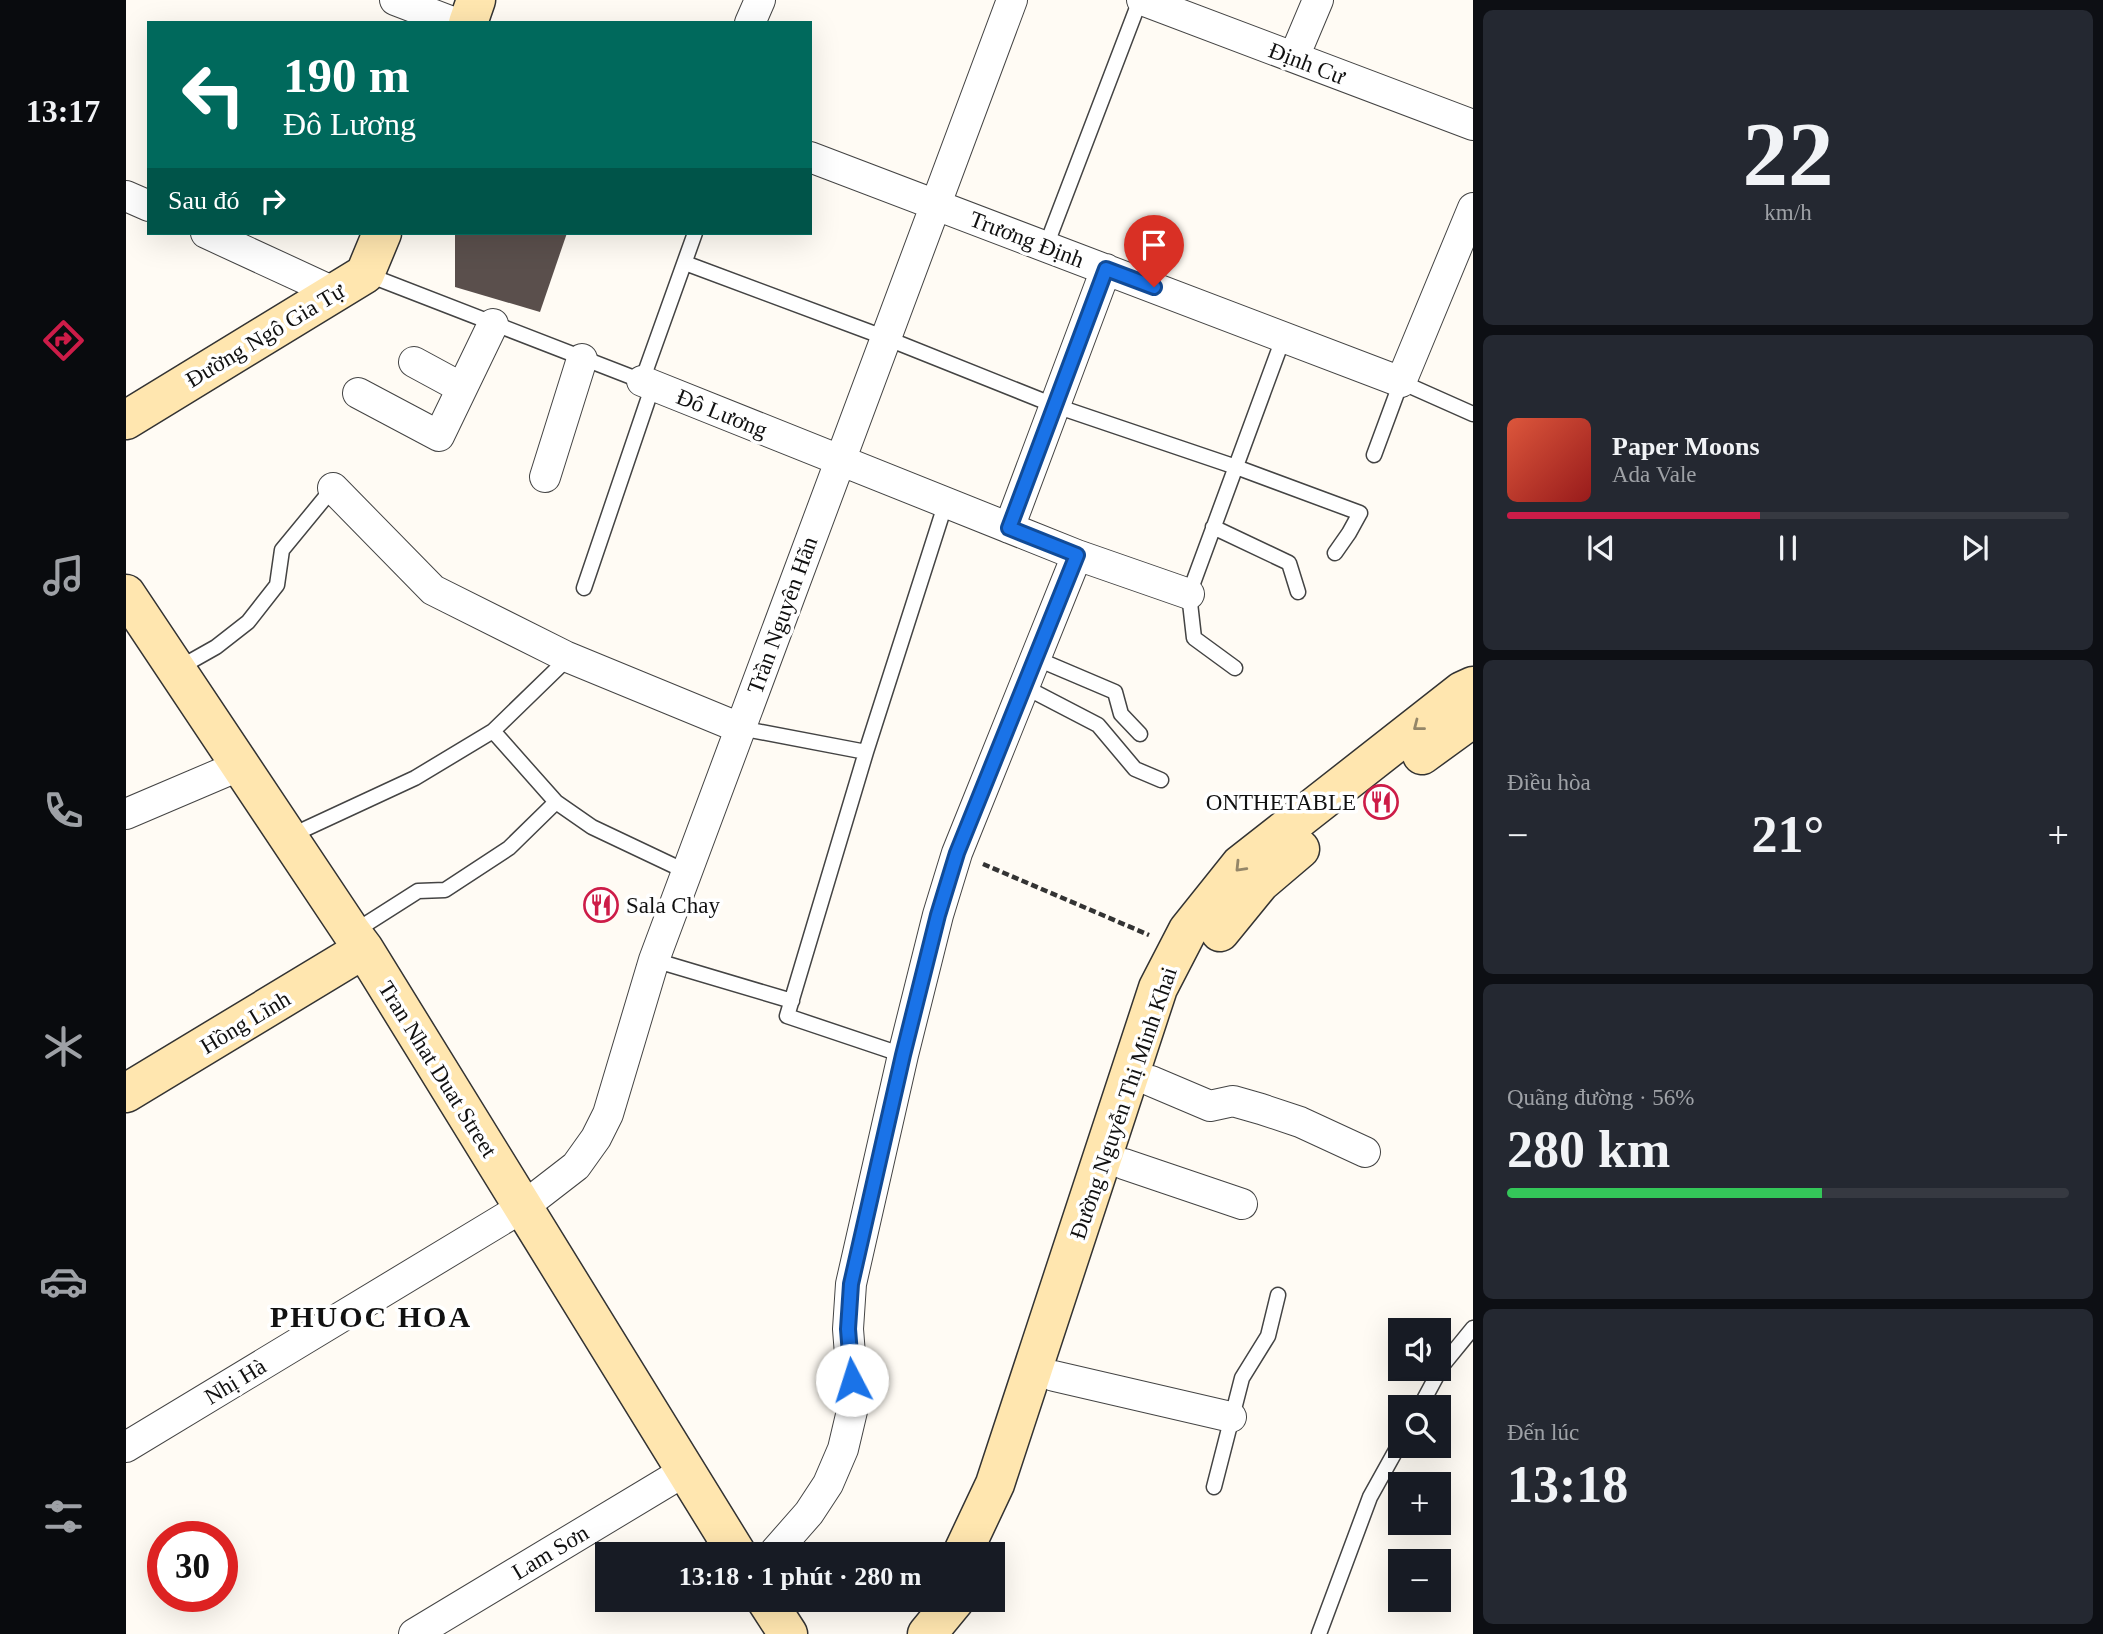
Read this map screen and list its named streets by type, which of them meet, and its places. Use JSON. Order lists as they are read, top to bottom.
{
  "streets": {
    "street": [
      "Định Cư",
      "Trương Định",
      "Đường Ngô Gia Tự",
      "Đô Lương",
      "Trần Nguyên Hãn",
      "Hồng Lĩnh",
      "Tran Nhat Duat Street",
      "Đường Nguyễn Thị Minh Khai",
      "Nhị Hà",
      "Lam Sơn"
    ]
  },
  "crossings": [
    ["Trương Định", "Trần Nguyên Hãn"],
    ["Đường Ngô Gia Tự", "Đô Lương"],
    ["Đô Lương", "Trần Nguyên Hãn"],
    ["Trần Nguyên Hãn", "Tran Nhat Duat Street"],
    ["Trần Nguyên Hãn", "Nhị Hà"],
    ["Hồng Lĩnh", "Tran Nhat Duat Street"],
    ["Tran Nhat Duat Street", "Nhị Hà"],
    ["Tran Nhat Duat Street", "Lam Sơn"]
  ],
  "districts": ["PHUOC HOA"],
  "places": {
    "restaurant": ["ONTHETABLE", "Sala Chay"]
  },
  "page": {
    "tabs": "13:17",
    "tile": [
      ["22", "km/h"],
      "Điều hòa",
      ["Quãng đường · 56%", "280 km"],
      ["Đến lúc", "13:18"]
    ],
    "turn": ["190 m", "Đô Lương"],
    "then": "Sau đó",
    "song": ["Paper Moons", "Ada Vale"],
    "heat": ["−", "21°", "+"],
    "map_buttons": ["+", "−"],
    "limit": "30",
    "trip": "13:18 · 1 phút · 280 m"
  }
}
